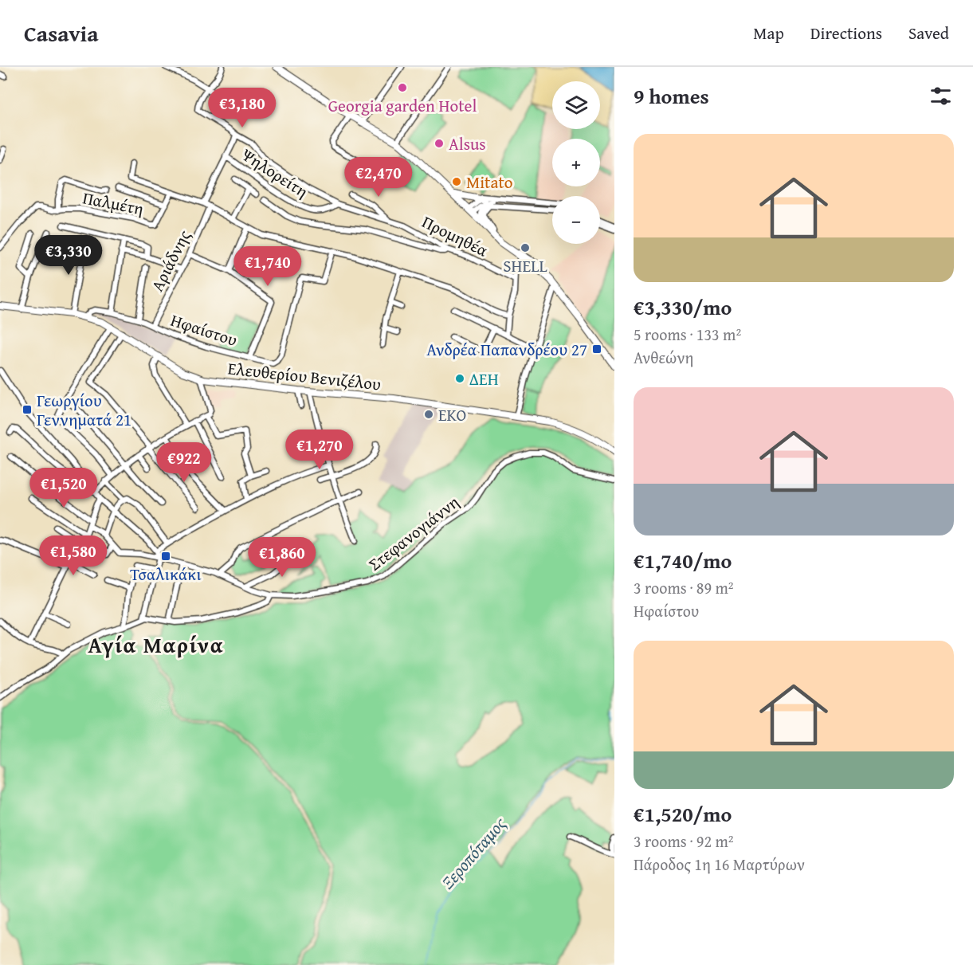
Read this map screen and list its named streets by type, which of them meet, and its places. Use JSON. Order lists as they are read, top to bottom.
{
  "streets": {
    "main road": ["Ελευθερίου Βενιζέλου"],
    "street": [
      "Ψηλορείτη",
      "Παλμέτη",
      "Προμηθέα",
      "Αριάδνης",
      "Ηφαίστου",
      "Στεφανογιάννη"
    ]
  },
  "crossings": [
    ["Ψηλορείτη", "Προμηθέα"],
    ["Αριάδνης", "Ηφαίστου"],
    ["Ηφαίστου", "Ελευθερίου Βενιζέλου"]
  ],
  "districts": ["Αγία Μαρίνα"],
  "water": ["Ξεροπόταμος"],
  "places": {
    "other": [
      "Georgia garden Hotel",
      "Alsus",
      "Mitato",
      "SHELL",
      "ΔΕΗ",
      "EKO"
    ],
    "transit": ["Ανδρέα Παπανδρέου 27", "Γεωργίου Γεννηματά 21", "Τσαλικάκι"]
  },
  "page": {
    "header": "Casavia",
    "nav": ["Map", "Directions", "Saved"],
    "heading": "9 homes",
    "map_buttons": ["+", "−"],
    "price": [
      "€3,180",
      "€2,470",
      "€3,330",
      "€1,740",
      "€1,270",
      "€922",
      "€1,520",
      "€1,580",
      "€1,860"
    ],
    "list": [
      {
        "name": "€3,330/mo",
        "note": "5 rooms · 133 m² · Ανθεώνη"
      },
      {
        "name": "€1,740/mo",
        "note": "3 rooms · 89 m² · Ηφαίστου"
      },
      {
        "name": "€1,520/mo",
        "note": "3 rooms · 92 m² · Πάροδος 1η 16 Μαρτύρων"
      }
    ]
  }
}
